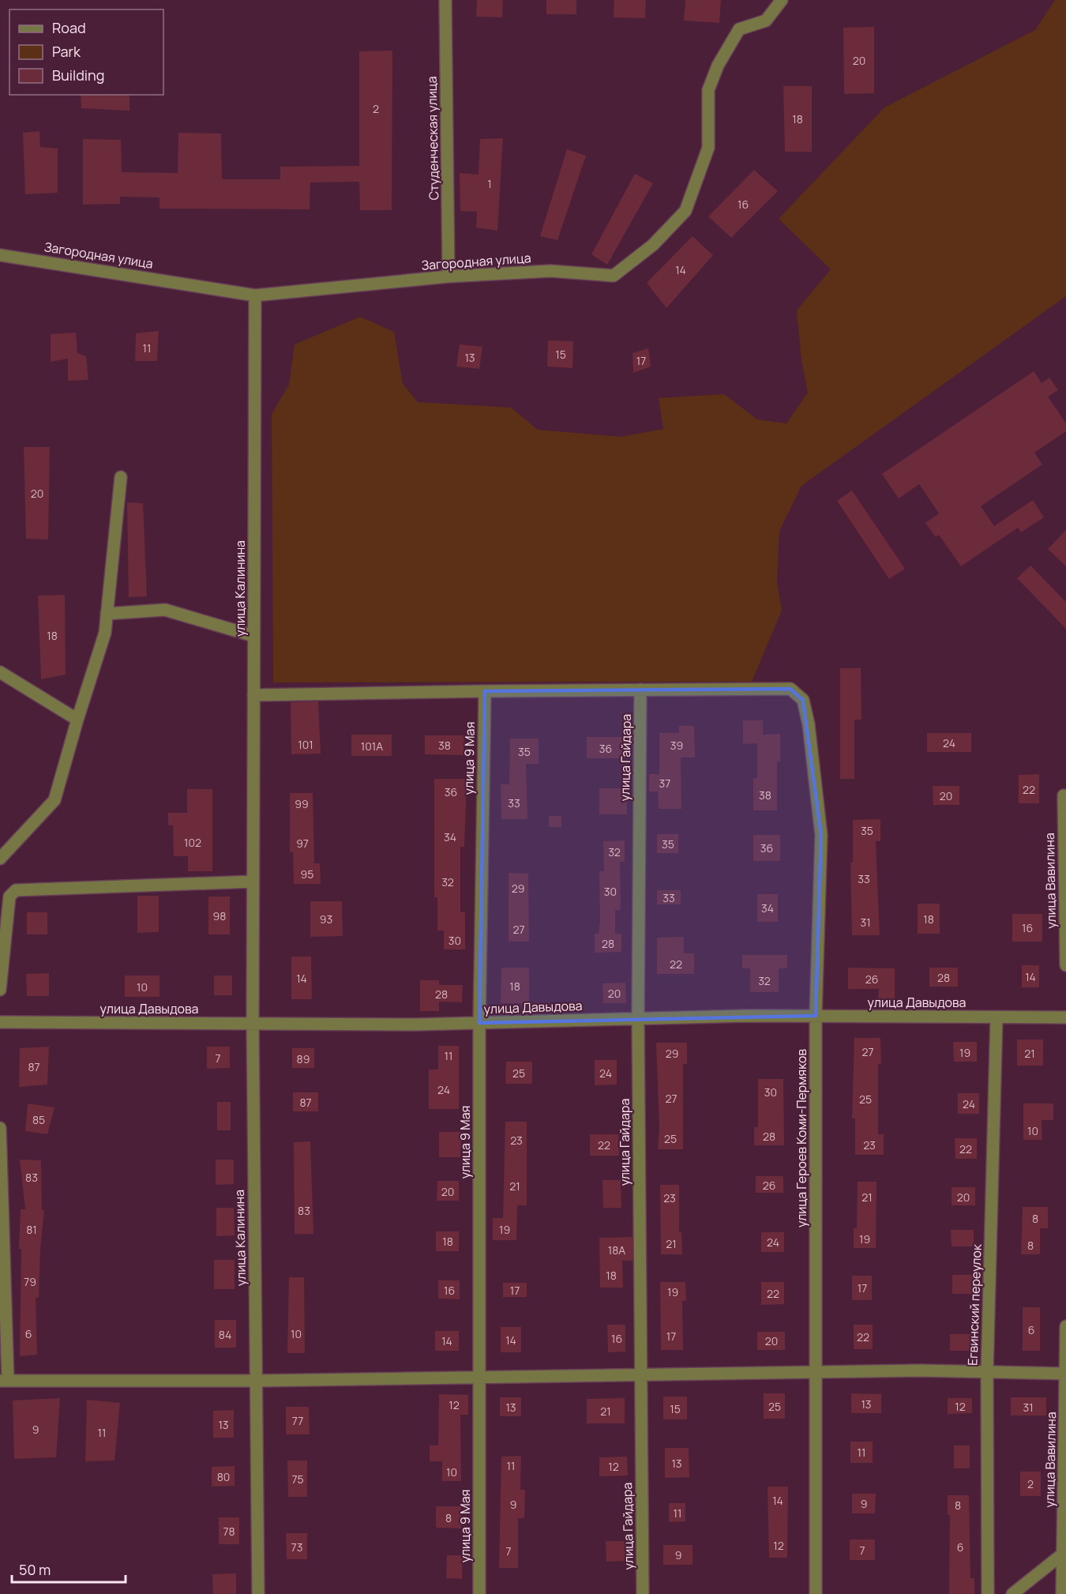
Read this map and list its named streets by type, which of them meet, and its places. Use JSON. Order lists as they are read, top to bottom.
{
  "streets": {
    "street": [
      "Студенческая улица",
      "Загородная улица",
      "улица Калинина",
      "улица Гайдара",
      "улица 9 Мая",
      "улица Вавилина",
      "улица Давыдова",
      "улица Героев Коми-Пермяков",
      "Егвинский переулок"
    ]
  },
  "crossings": [
    ["Студенческая улица", "Загородная улица"],
    ["Загородная улица", "улица Калинина"],
    ["улица Калинина", "улица Давыдова"],
    ["улица Гайдара", "улица Давыдова"],
    ["улица Гайдара", "улица Героев Коми-Пермяков"],
    ["улица 9 Мая", "улица Давыдова"],
    ["улица Давыдова", "улица Героев Коми-Пермяков"],
    ["улица Давыдова", "Егвинский переулок"]
  ],
  "house_numbers": [
    "20",
    "2",
    "18",
    "1",
    "16",
    "14",
    "11",
    "15",
    "13",
    "17",
    "20",
    "18",
    "24",
    "101",
    "38",
    "39",
    "101А",
    "36",
    "35",
    "37",
    "22",
    "36",
    "38",
    "20",
    "33",
    "99",
    "35",
    "34",
    "102",
    "97",
    "35",
    "36",
    "32",
    "95",
    "33",
    "32",
    "29",
    "30",
    "33",
    "34",
    "98",
    "93",
    "18",
    "31",
    "16",
    "27",
    "30",
    "28",
    "22",
    "14",
    "28",
    "14",
    "26",
    "32",
    "18",
    "10",
    "20",
    "28",
    "27",
    "19",
    "29",
    "21",
    "11",
    "7",
    "89",
    "87",
    "25",
    "24",
    "24",
    "30",
    "27",
    "25",
    "87",
    "24",
    "85",
    "10",
    "28",
    "25",
    "23",
    "22",
    "23",
    "22",
    "83",
    "26",
    "21",
    "20",
    "21",
    "20",
    "23",
    "83",
    "8",
    "81",
    "19",
    "19",
    "18",
    "24",
    "21",
    "8",
    "18А",
    "18",
    "79",
    "17",
    "16",
    "17",
    "19",
    "22",
    "6",
    "6",
    "10",
    "84",
    "17",
    "22",
    "16",
    "14",
    "14",
    "20",
    "13",
    "12",
    "25",
    "12",
    "13",
    "31",
    "15",
    "21",
    "77",
    "13",
    "9",
    "11",
    "11",
    "13",
    "11",
    "12",
    "10",
    "80",
    "75",
    "2",
    "14",
    "9",
    "9",
    "8",
    "11",
    "8",
    "78",
    "12",
    "73",
    "6",
    "7",
    "7",
    "9"
  ],
  "legend": ["Road", "Park", "Building"],
  "scale_bar": "50 m"
}
